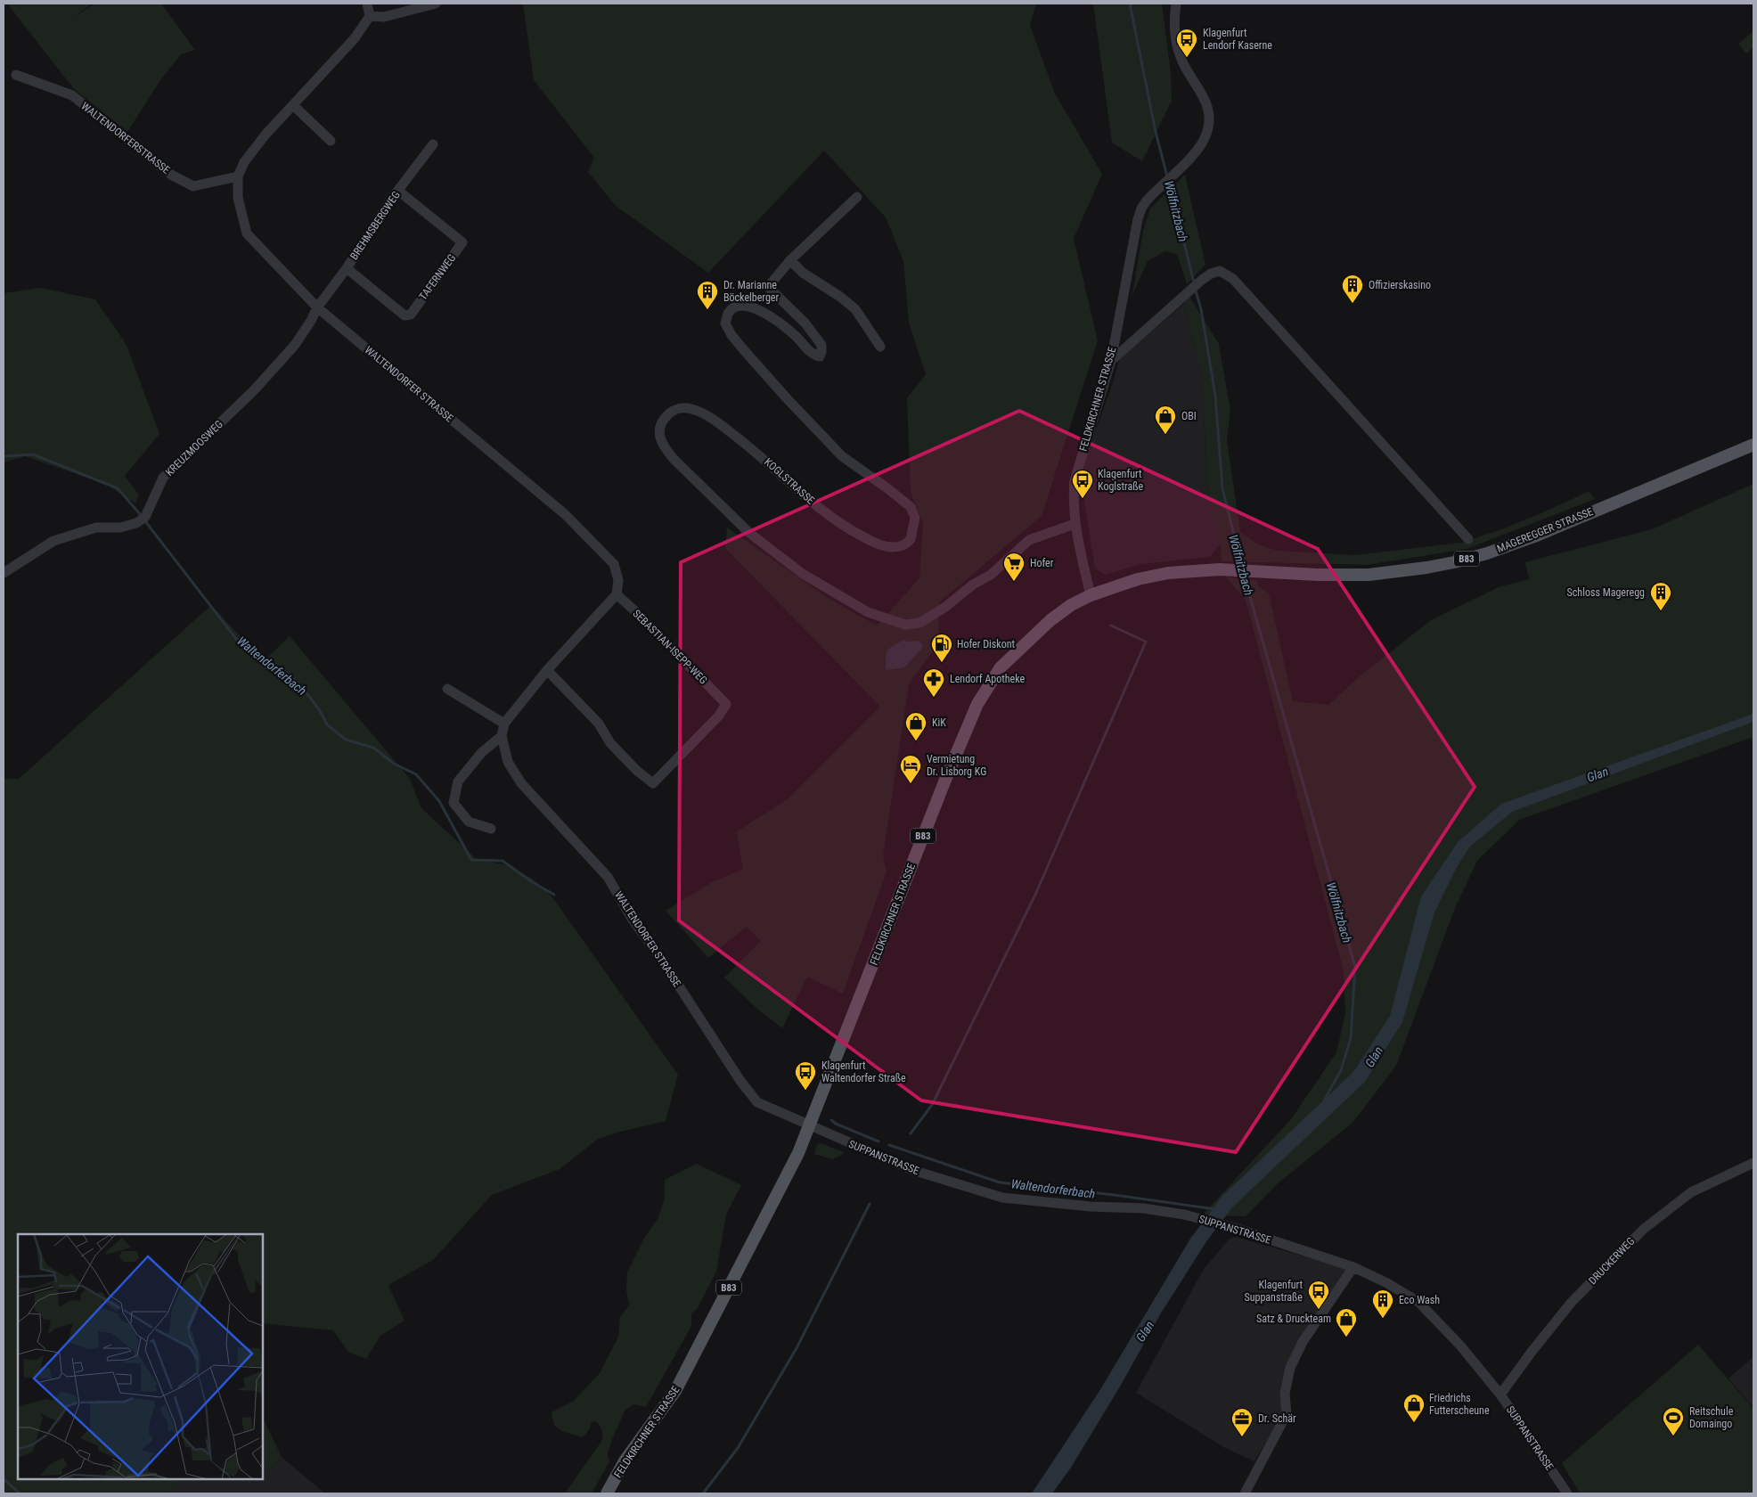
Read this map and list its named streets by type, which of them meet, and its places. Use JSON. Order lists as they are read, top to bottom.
{
  "streets": {
    "main road": ["FELDKIRCHNER STRASSE", "MAGEREGGER STRASSE", "B83"],
    "street": [
      "WALTENDORFERSTRASSE",
      "BREHMSBERGWEG",
      "TAFERNWEG",
      "WALTENDORFER STRASSE",
      "KREUZMOOSWEG",
      "KOGLSTRASSE",
      "SEBASTIAN-ISEPP-WEG",
      "SUPPANSTRASSE",
      "DRUCKERWEG"
    ]
  },
  "crossings": [
    ["WALTENDORFERSTRASSE", "WALTENDORFER STRASSE"],
    ["BREHMSBERGWEG", "TAFERNWEG"],
    ["BREHMSBERGWEG", "WALTENDORFER STRASSE"],
    ["BREHMSBERGWEG", "KREUZMOOSWEG"],
    ["WALTENDORFER STRASSE", "FELDKIRCHNER STRASSE"],
    ["WALTENDORFER STRASSE", "KREUZMOOSWEG"],
    ["WALTENDORFER STRASSE", "SEBASTIAN-ISEPP-WEG"],
    ["WALTENDORFER STRASSE", "SUPPANSTRASSE"],
    ["FELDKIRCHNER STRASSE", "KOGLSTRASSE"],
    ["FELDKIRCHNER STRASSE", "MAGEREGGER STRASSE"],
    ["FELDKIRCHNER STRASSE", "SUPPANSTRASSE"],
    ["SUPPANSTRASSE", "DRUCKERWEG"]
  ],
  "water": ["Wölfnitzbach", "Waltendorferbach", "Glan"],
  "places": {
    "bus stop": [
      "Klagenfurt Lendorf Kaserne",
      "Klagenfurt Koglstraße",
      "Klagenfurt Waltendorfer Straße",
      "Klagenfurt Suppanstraße"
    ],
    "building": [
      "Offizierskasino",
      "Dr. Marianne Böckelberger",
      "Schloss Mageregg",
      "Eco Wash"
    ],
    "shop": [
      "OBI",
      "KiK",
      "Satz & Druckteam",
      "Friedrichs Futterscheune"
    ],
    "supermarket": ["Hofer"],
    "fuel station": ["Hofer Diskont"],
    "pharmacy": ["Lendorf Apotheke"],
    "hotel": ["Vermietung Dr. Lisborg KG"],
    "sports": ["Reitschule Domaingo"],
    "office": ["Dr. Schär"]
  }
}
